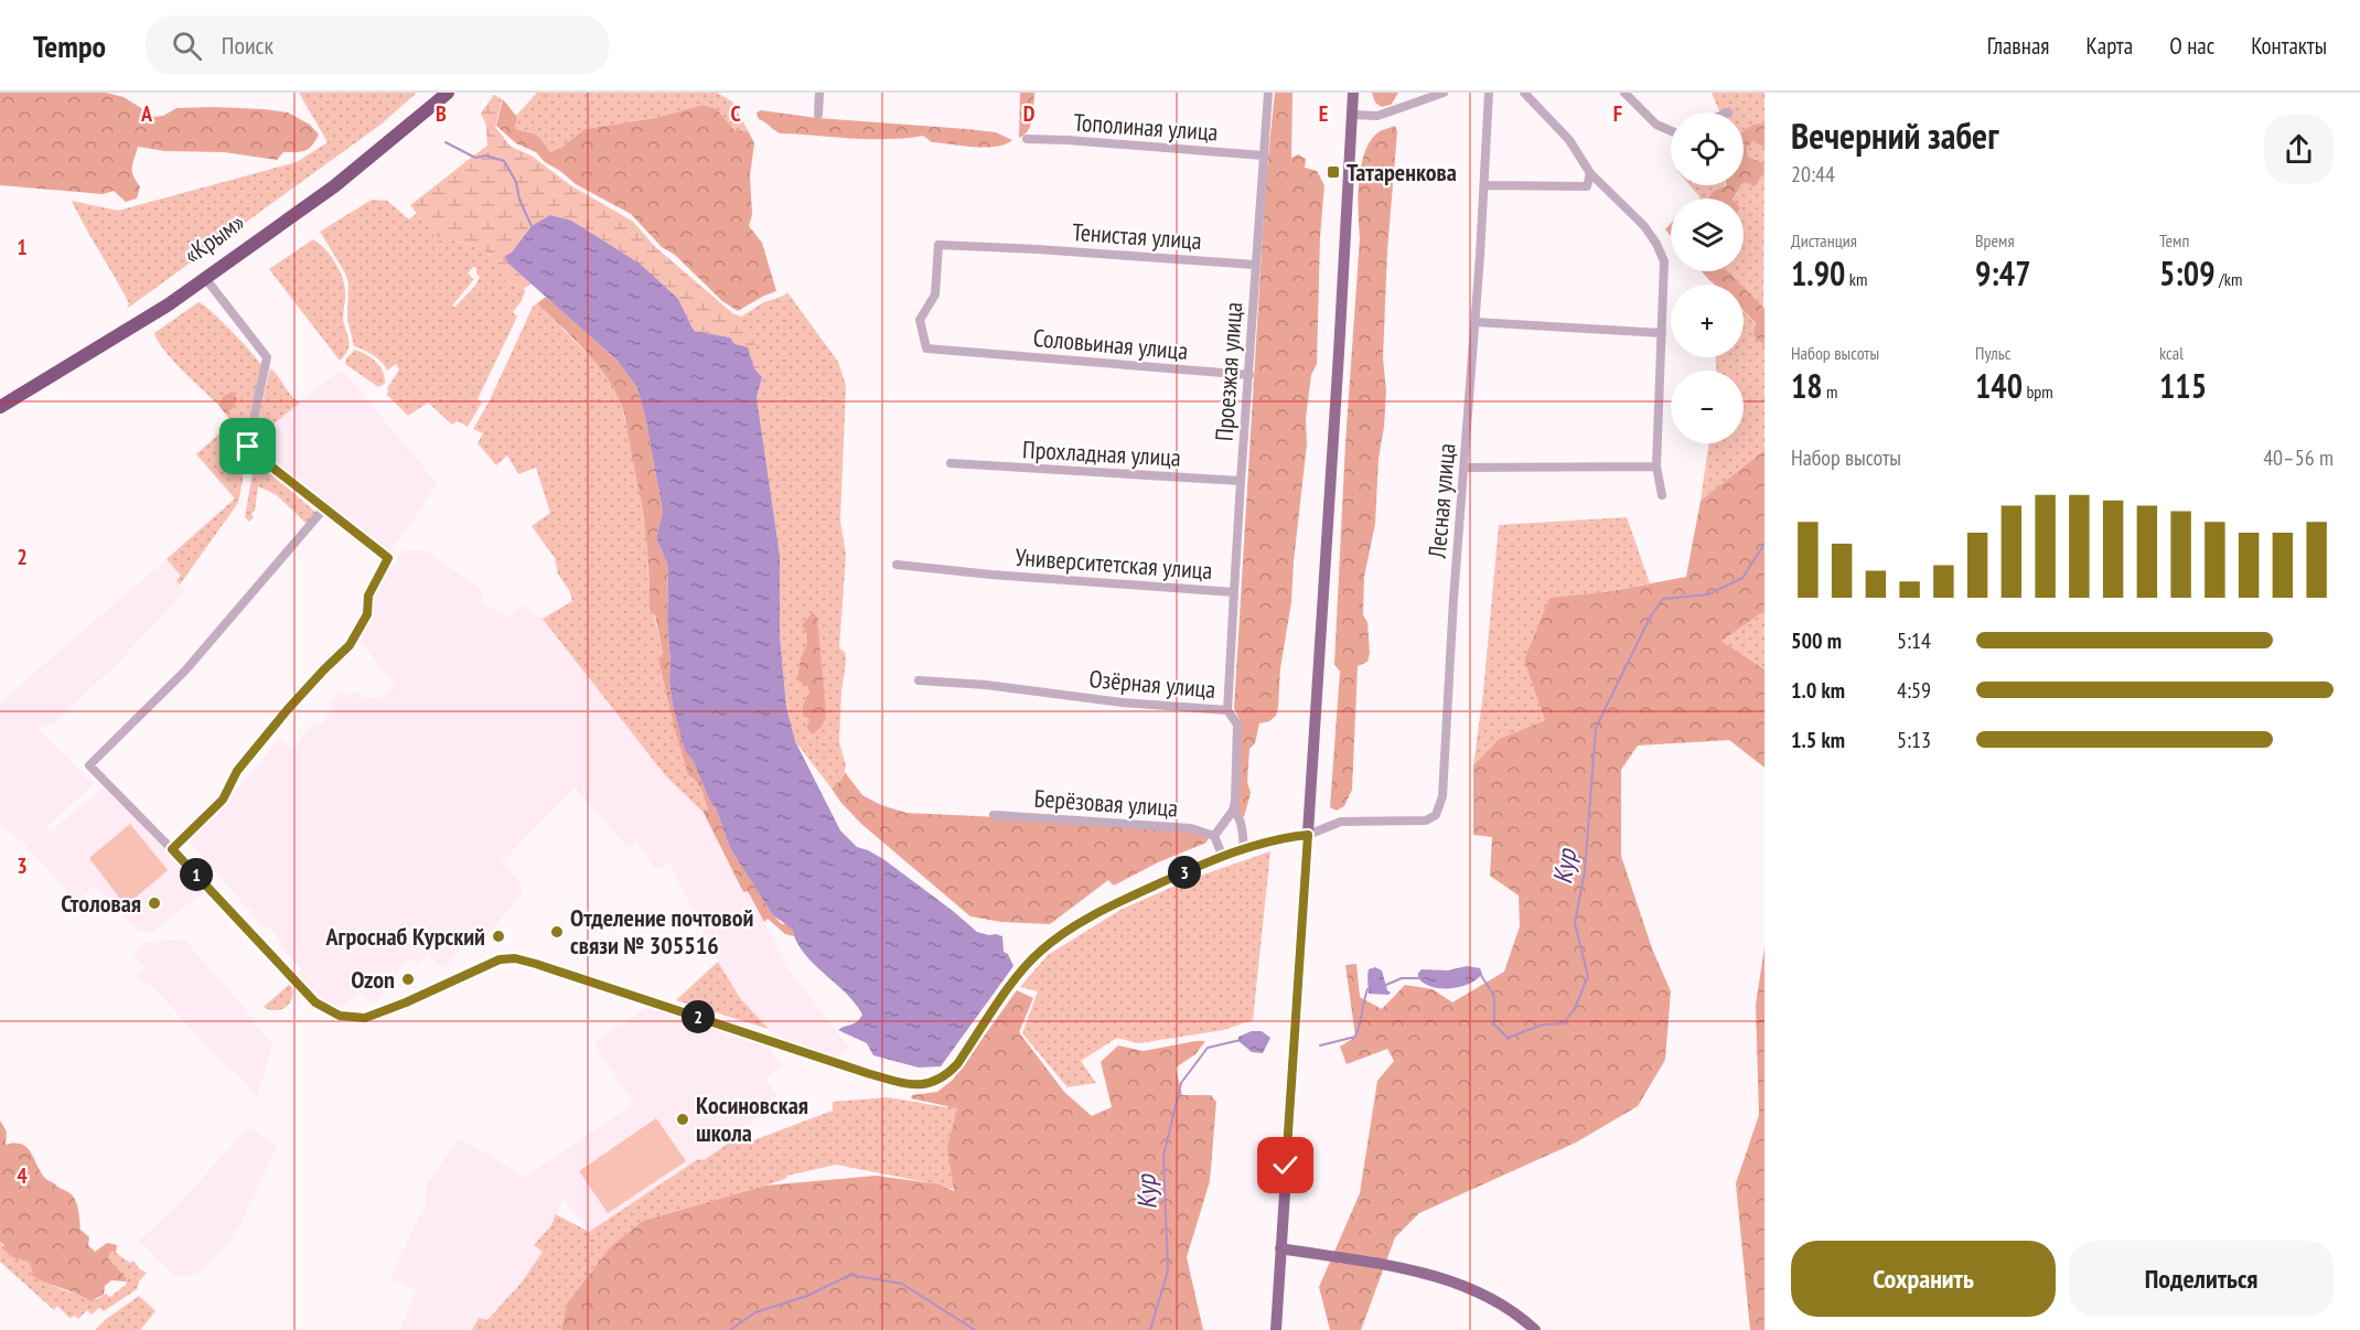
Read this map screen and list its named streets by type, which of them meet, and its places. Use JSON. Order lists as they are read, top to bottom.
{
  "streets": {
    "highway": ["«Крым»"],
    "street": [
      "Тополиная улица",
      "Тенистая улица",
      "Соловьиная улица",
      "Проезжая улица",
      "Прохладная улица",
      "Лесная улица",
      "Университетская улица",
      "Озёрная улица",
      "Берёзовая улица"
    ]
  },
  "crossings": [
    ["Тополиная улица", "Проезжая улица"],
    ["Тенистая улица", "Соловьиная улица"],
    ["Тенистая улица", "Проезжая улица"],
    ["Соловьиная улица", "Проезжая улица"],
    ["Проезжая улица", "Прохладная улица"],
    ["Проезжая улица", "Университетская улица"],
    ["Университетская улица", "Озёрная улица"]
  ],
  "water": ["Кур"],
  "places": {
    "transit": ["Татаренкова"],
    "other": [
      "Столовая",
      "Отделение почтовой связи № 305516",
      "Агроснаб Курский",
      "Ozon",
      "Косиновская школа"
    ]
  },
  "page": {
    "header": "Tempo",
    "search": "Поиск",
    "nav": [
      "Главная",
      "Карта",
      "О нас",
      "Контакты"
    ],
    "heading": ["Вечерний забег", "20:44"],
    "map_buttons": ["+", "−"],
    "stats": [
      ["Дистанция", "1.90 km"],
      ["Время", "9:47"],
      ["Темп", "5:09 /km"],
      ["Набор высоты", "18 m"],
      ["Пульс", "140 bpm"],
      ["kcal", "115"]
    ],
    "chart": ["Набор высоты", "40–56 m"],
    "list": [
      {
        "name": "500 m",
        "note": "5:14"
      },
      {
        "name": "1.0 km",
        "note": "4:59"
      },
      {
        "name": "1.5 km",
        "note": "5:13"
      }
    ],
    "pins": ["3", "1", "2"],
    "buttons": ["Сохранить", "Поделиться"]
  },
  "grid": {
    "columns": [
      "A",
      "B",
      "C",
      "D",
      "E",
      "F"
    ],
    "rows": [
      "1",
      "2",
      "3",
      "4"
    ]
  }
}
